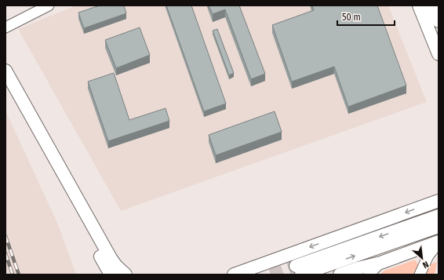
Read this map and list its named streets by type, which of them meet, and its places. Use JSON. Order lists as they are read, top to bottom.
{
  "scale_bar": "50 m",
  "north": "bottom right"
}
